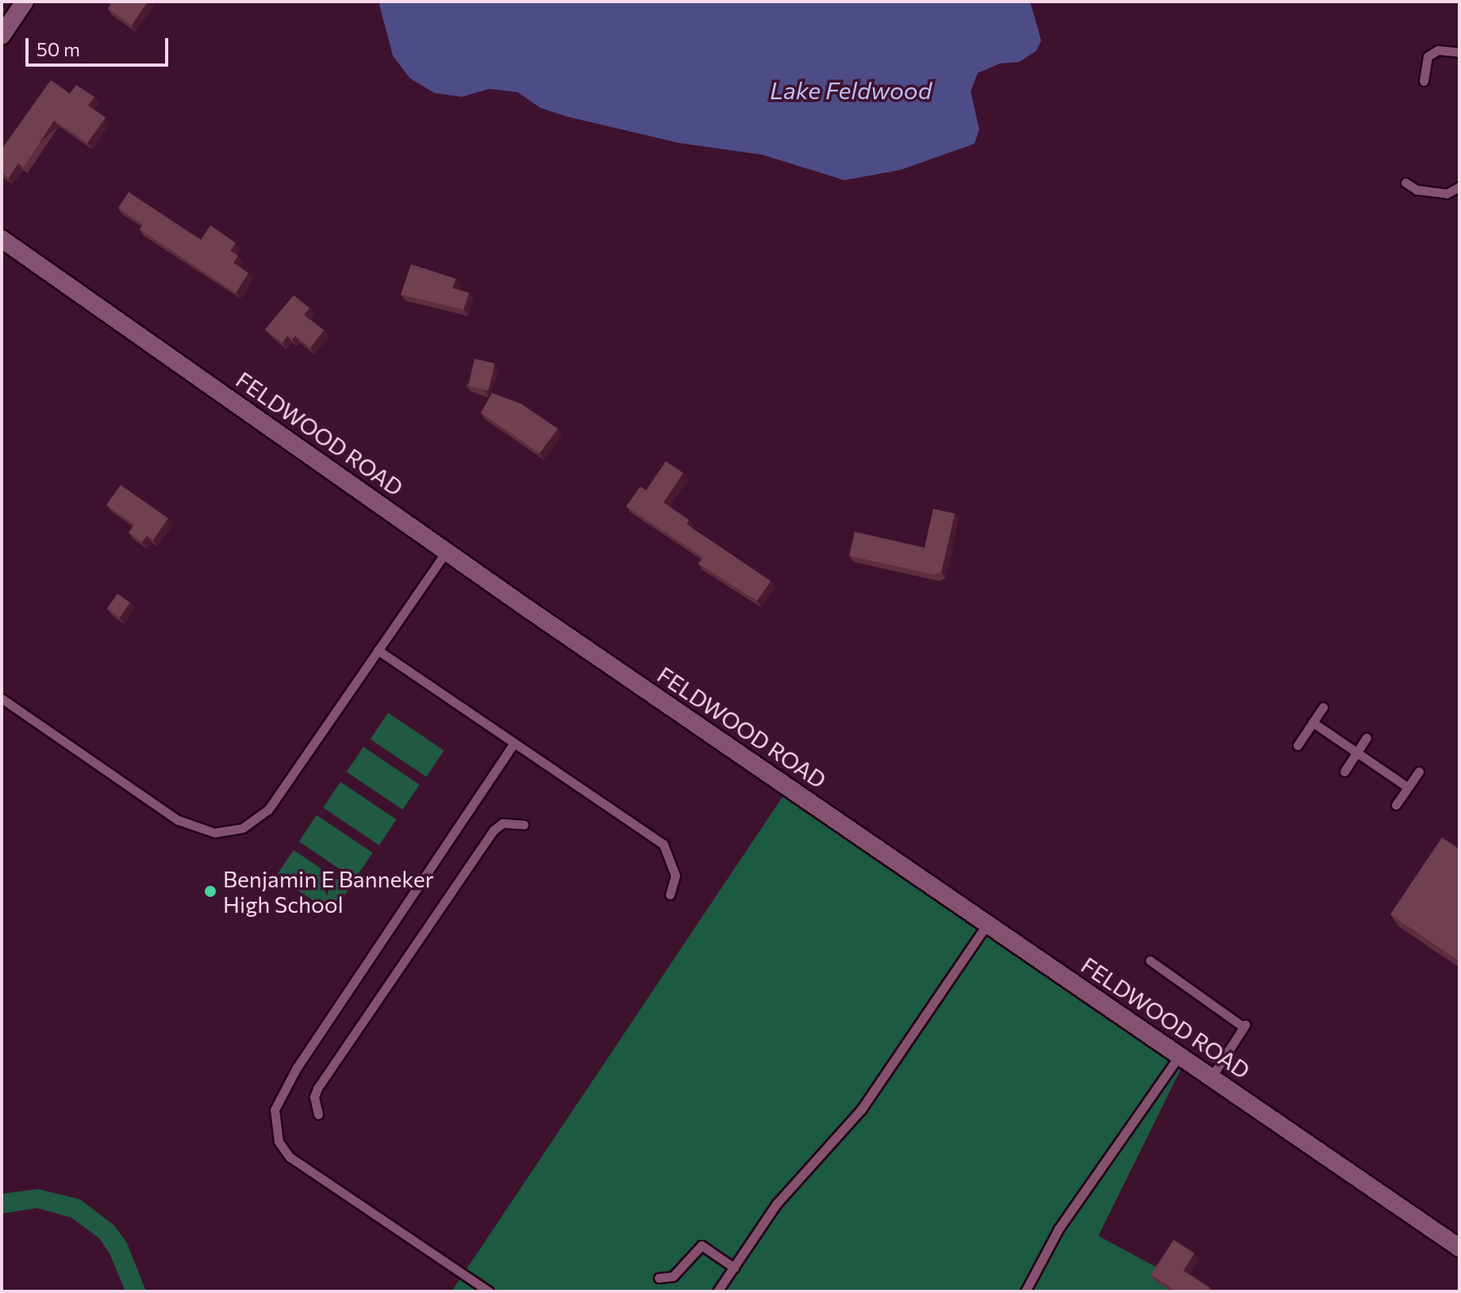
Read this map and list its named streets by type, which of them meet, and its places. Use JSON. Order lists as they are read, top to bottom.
{
  "streets": {
    "street": ["FELDWOOD ROAD"]
  },
  "water": ["Lake Feldwood"],
  "places": ["Benjamin E Banneker High School"],
  "scale_bar": "50 m"
}
